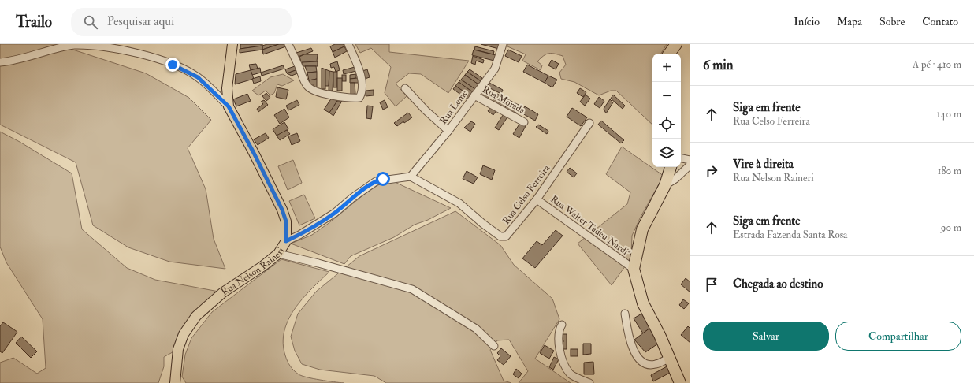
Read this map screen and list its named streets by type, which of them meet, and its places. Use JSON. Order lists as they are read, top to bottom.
{
  "streets": {
    "main road": ["Rua Nelson Raineri"],
    "street": [
      "Rua Morada",
      "Rua Leme",
      "Rua Celso Ferreira",
      "Rua Walter Tadeu Nardi'"
    ]
  },
  "crossings": [
    ["Rua Morada", "Rua Leme"],
    ["Rua Leme", "Rua Celso Ferreira"],
    ["Rua Celso Ferreira", "Rua Walter Tadeu Nardi'"]
  ],
  "page": {
    "header": "Trailo",
    "search": "Pesquisar aqui",
    "nav": [
      "Início",
      "Mapa",
      "Sobre",
      "Contato"
    ],
    "heading": ["6 min", "A pé · 410 m"],
    "map_buttons": ["+", "−"],
    "list": [
      ["Siga em frente", "Rua Celso Ferreira", "140 m"],
      ["Vire à direita", "Rua Nelson Raineri", "180 m"],
      ["Siga em frente", "Estrada Fazenda Santa Rosa", "90 m"],
      "Chegada ao destino"
    ],
    "buttons": ["Salvar", "Compartilhar"]
  }
}
